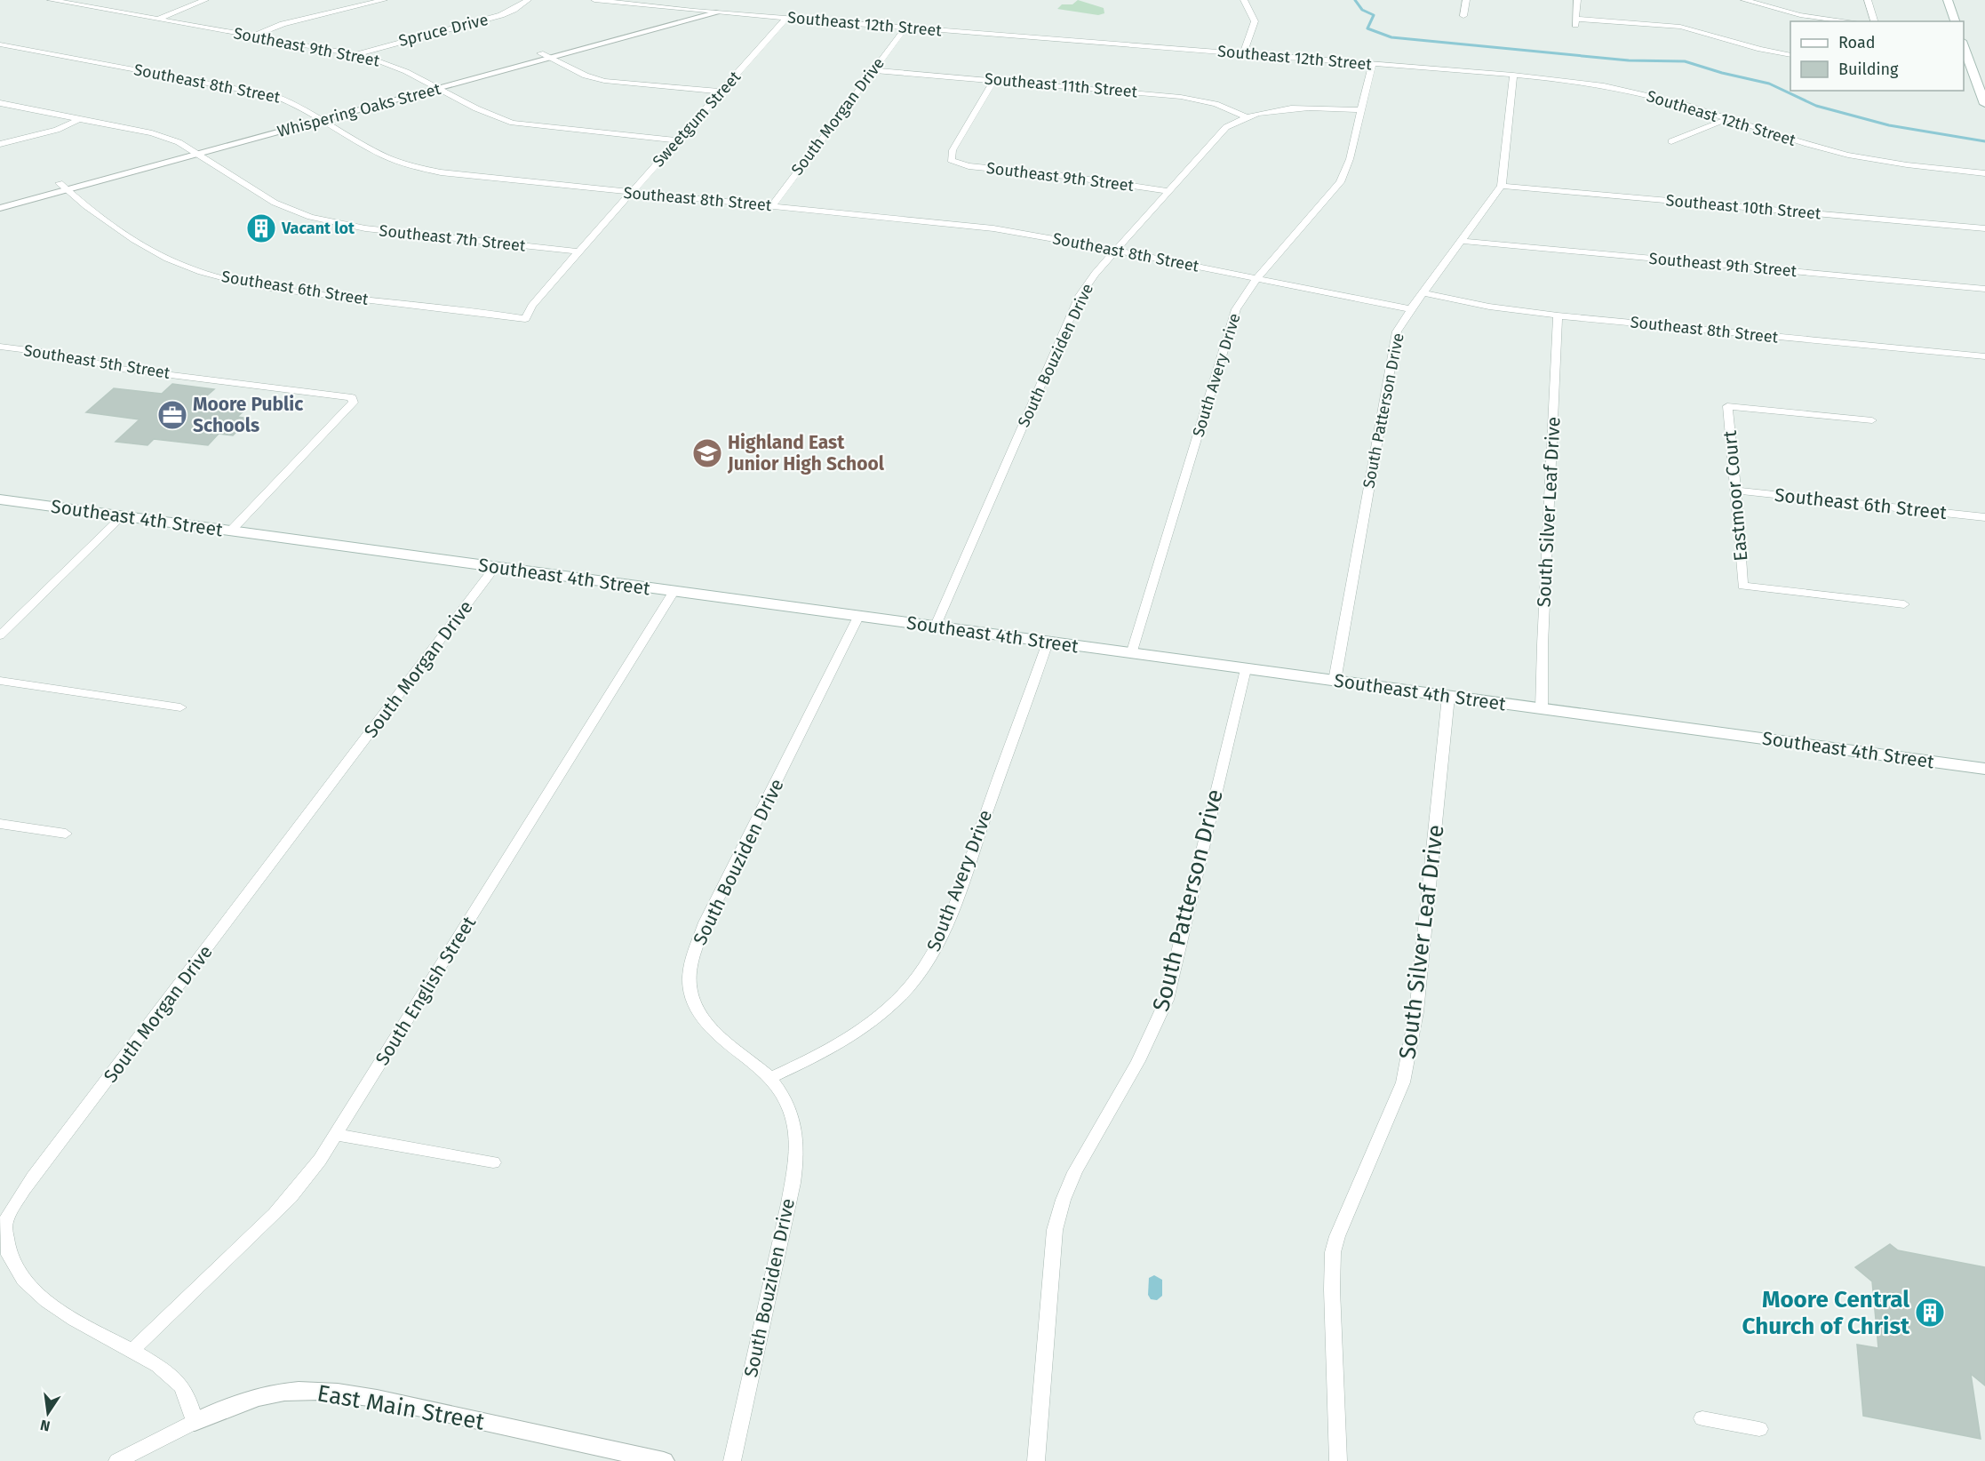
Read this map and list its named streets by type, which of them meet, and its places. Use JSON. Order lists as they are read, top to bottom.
{
  "streets": {
    "main road": ["Southeast 4th Street"],
    "street": [
      "Southeast 12th Street",
      "Spruce Drive",
      "Southeast 9th Street",
      "Southeast 8th Street",
      "Southeast 11th Street",
      "Whispering Oaks Street",
      "South Morgan Drive",
      "Sweetgum Street",
      "Southeast 10th Street",
      "Southeast 7th Street",
      "Southeast 6th Street",
      "South Bouziden Drive",
      "Southeast 5th Street",
      "South Avery Drive",
      "South Patterson Drive",
      "Eastmoor Court",
      "South Silver Leaf Drive",
      "South English Street",
      "East Main Street"
    ]
  },
  "crossings": [
    ["Southeast 12th Street", "Whispering Oaks Street"],
    ["Southeast 12th Street", "South Morgan Drive"],
    ["Southeast 12th Street", "Sweetgum Street"],
    ["Southeast 12th Street", "South Avery Drive"],
    ["Spruce Drive", "Southeast 9th Street"],
    ["Southeast 9th Street", "Southeast 11th Street"],
    ["Southeast 9th Street", "Whispering Oaks Street"],
    ["Southeast 9th Street", "Sweetgum Street"],
    ["Southeast 9th Street", "South Bouziden Drive"],
    ["Southeast 9th Street", "South Patterson Drive"],
    ["Southeast 8th Street", "Whispering Oaks Street"],
    ["Southeast 8th Street", "South Morgan Drive"],
    ["Southeast 8th Street", "Sweetgum Street"],
    ["Southeast 8th Street", "South Bouziden Drive"],
    ["Southeast 8th Street", "South Avery Drive"],
    ["Southeast 8th Street", "South Patterson Drive"],
    ["Southeast 8th Street", "South Silver Leaf Drive"],
    ["Southeast 11th Street", "South Morgan Drive"],
    ["Southeast 11th Street", "South Bouziden Drive"],
    ["Whispering Oaks Street", "Southeast 7th Street"],
    ["Whispering Oaks Street", "Southeast 6th Street"],
    ["South Morgan Drive", "Southeast 4th Street"],
    ["South Morgan Drive", "South English Street"],
    ["South Morgan Drive", "East Main Street"],
    ["Sweetgum Street", "Southeast 7th Street"],
    ["Sweetgum Street", "Southeast 6th Street"],
    ["Southeast 10th Street", "South Patterson Drive"],
    ["Southeast 6th Street", "Eastmoor Court"],
    ["South Bouziden Drive", "South Avery Drive"],
    ["South Bouziden Drive", "Southeast 4th Street"],
    ["Southeast 5th Street", "Southeast 4th Street"],
    ["South Avery Drive", "Southeast 4th Street"],
    ["South Patterson Drive", "Southeast 4th Street"],
    ["South Silver Leaf Drive", "Southeast 4th Street"],
    ["Southeast 4th Street", "South English Street"]
  ],
  "places": {
    "building": ["Vacant lot", "Moore Central Church of Christ"],
    "office": ["Moore Public Schools"],
    "school or university": ["Highland East Junior High School"]
  },
  "legend": ["Road", "Building"],
  "north": "bottom"
}
